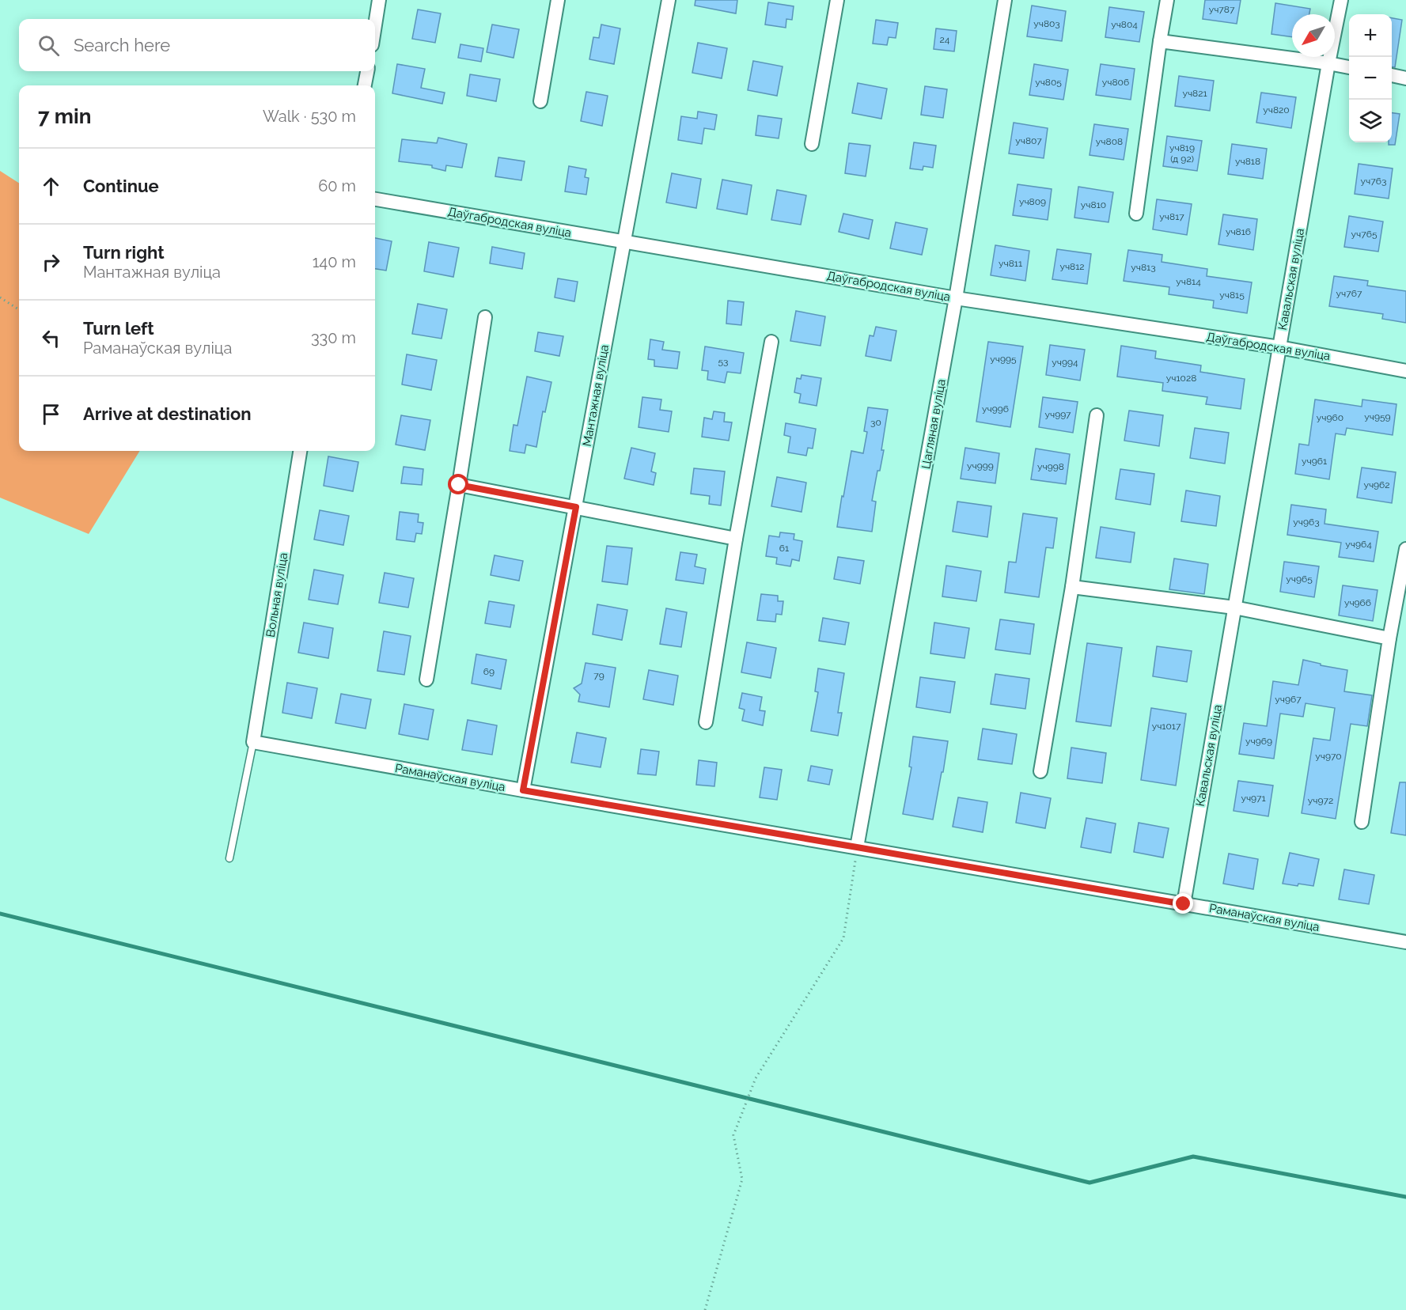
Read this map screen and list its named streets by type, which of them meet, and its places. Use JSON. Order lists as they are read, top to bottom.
{
  "streets": {
    "street": [
      "Даўгабродская вуліца",
      "Кавальская вуліца",
      "Мантажная вуліца",
      "Цагляная вуліца",
      "Вольная вуліца",
      "Раманаўская вуліца"
    ]
  },
  "crossings": [
    ["Даўгабродская вуліца", "Кавальская вуліца"],
    ["Даўгабродская вуліца", "Мантажная вуліца"],
    ["Даўгабродская вуліца", "Цагляная вуліца"],
    ["Кавальская вуліца", "Раманаўская вуліца"],
    ["Мантажная вуліца", "Раманаўская вуліца"],
    ["Цагляная вуліца", "Раманаўская вуліца"],
    ["Вольная вуліца", "Раманаўская вуліца"]
  ],
  "house_numbers": [
    "уч787",
    "уч803",
    "уч804",
    "24",
    "уч805",
    "уч806",
    "уч821",
    "уч820",
    "уч807",
    "уч808",
    "уч819 (д 92)",
    "уч818",
    "уч763",
    "уч809",
    "уч810",
    "уч817",
    "уч816",
    "уч765",
    "уч811",
    "уч812",
    "уч813",
    "уч814",
    "уч767",
    "уч815",
    "уч995",
    "53",
    "уч994",
    "уч1028",
    "уч996",
    "уч997",
    "уч959",
    "уч960",
    "30",
    "уч961",
    "уч999",
    "уч998",
    "уч962",
    "уч963",
    "уч964",
    "61",
    "уч965",
    "уч966",
    "69",
    "79",
    "уч967",
    "уч1017",
    "уч969",
    "уч970",
    "уч971",
    "уч972"
  ],
  "north": "bottom left",
  "page": {
    "map_buttons": ["+", "−"],
    "search": "Search here",
    "heading": ["7 min", "Walk · 530 m"],
    "list": [
      ["Continue", "60 m"],
      ["Turn right", "Мантажная вуліца", "140 m"],
      ["Turn left", "Раманаўская вуліца", "330 m"],
      "Arrive at destination"
    ]
  }
}
